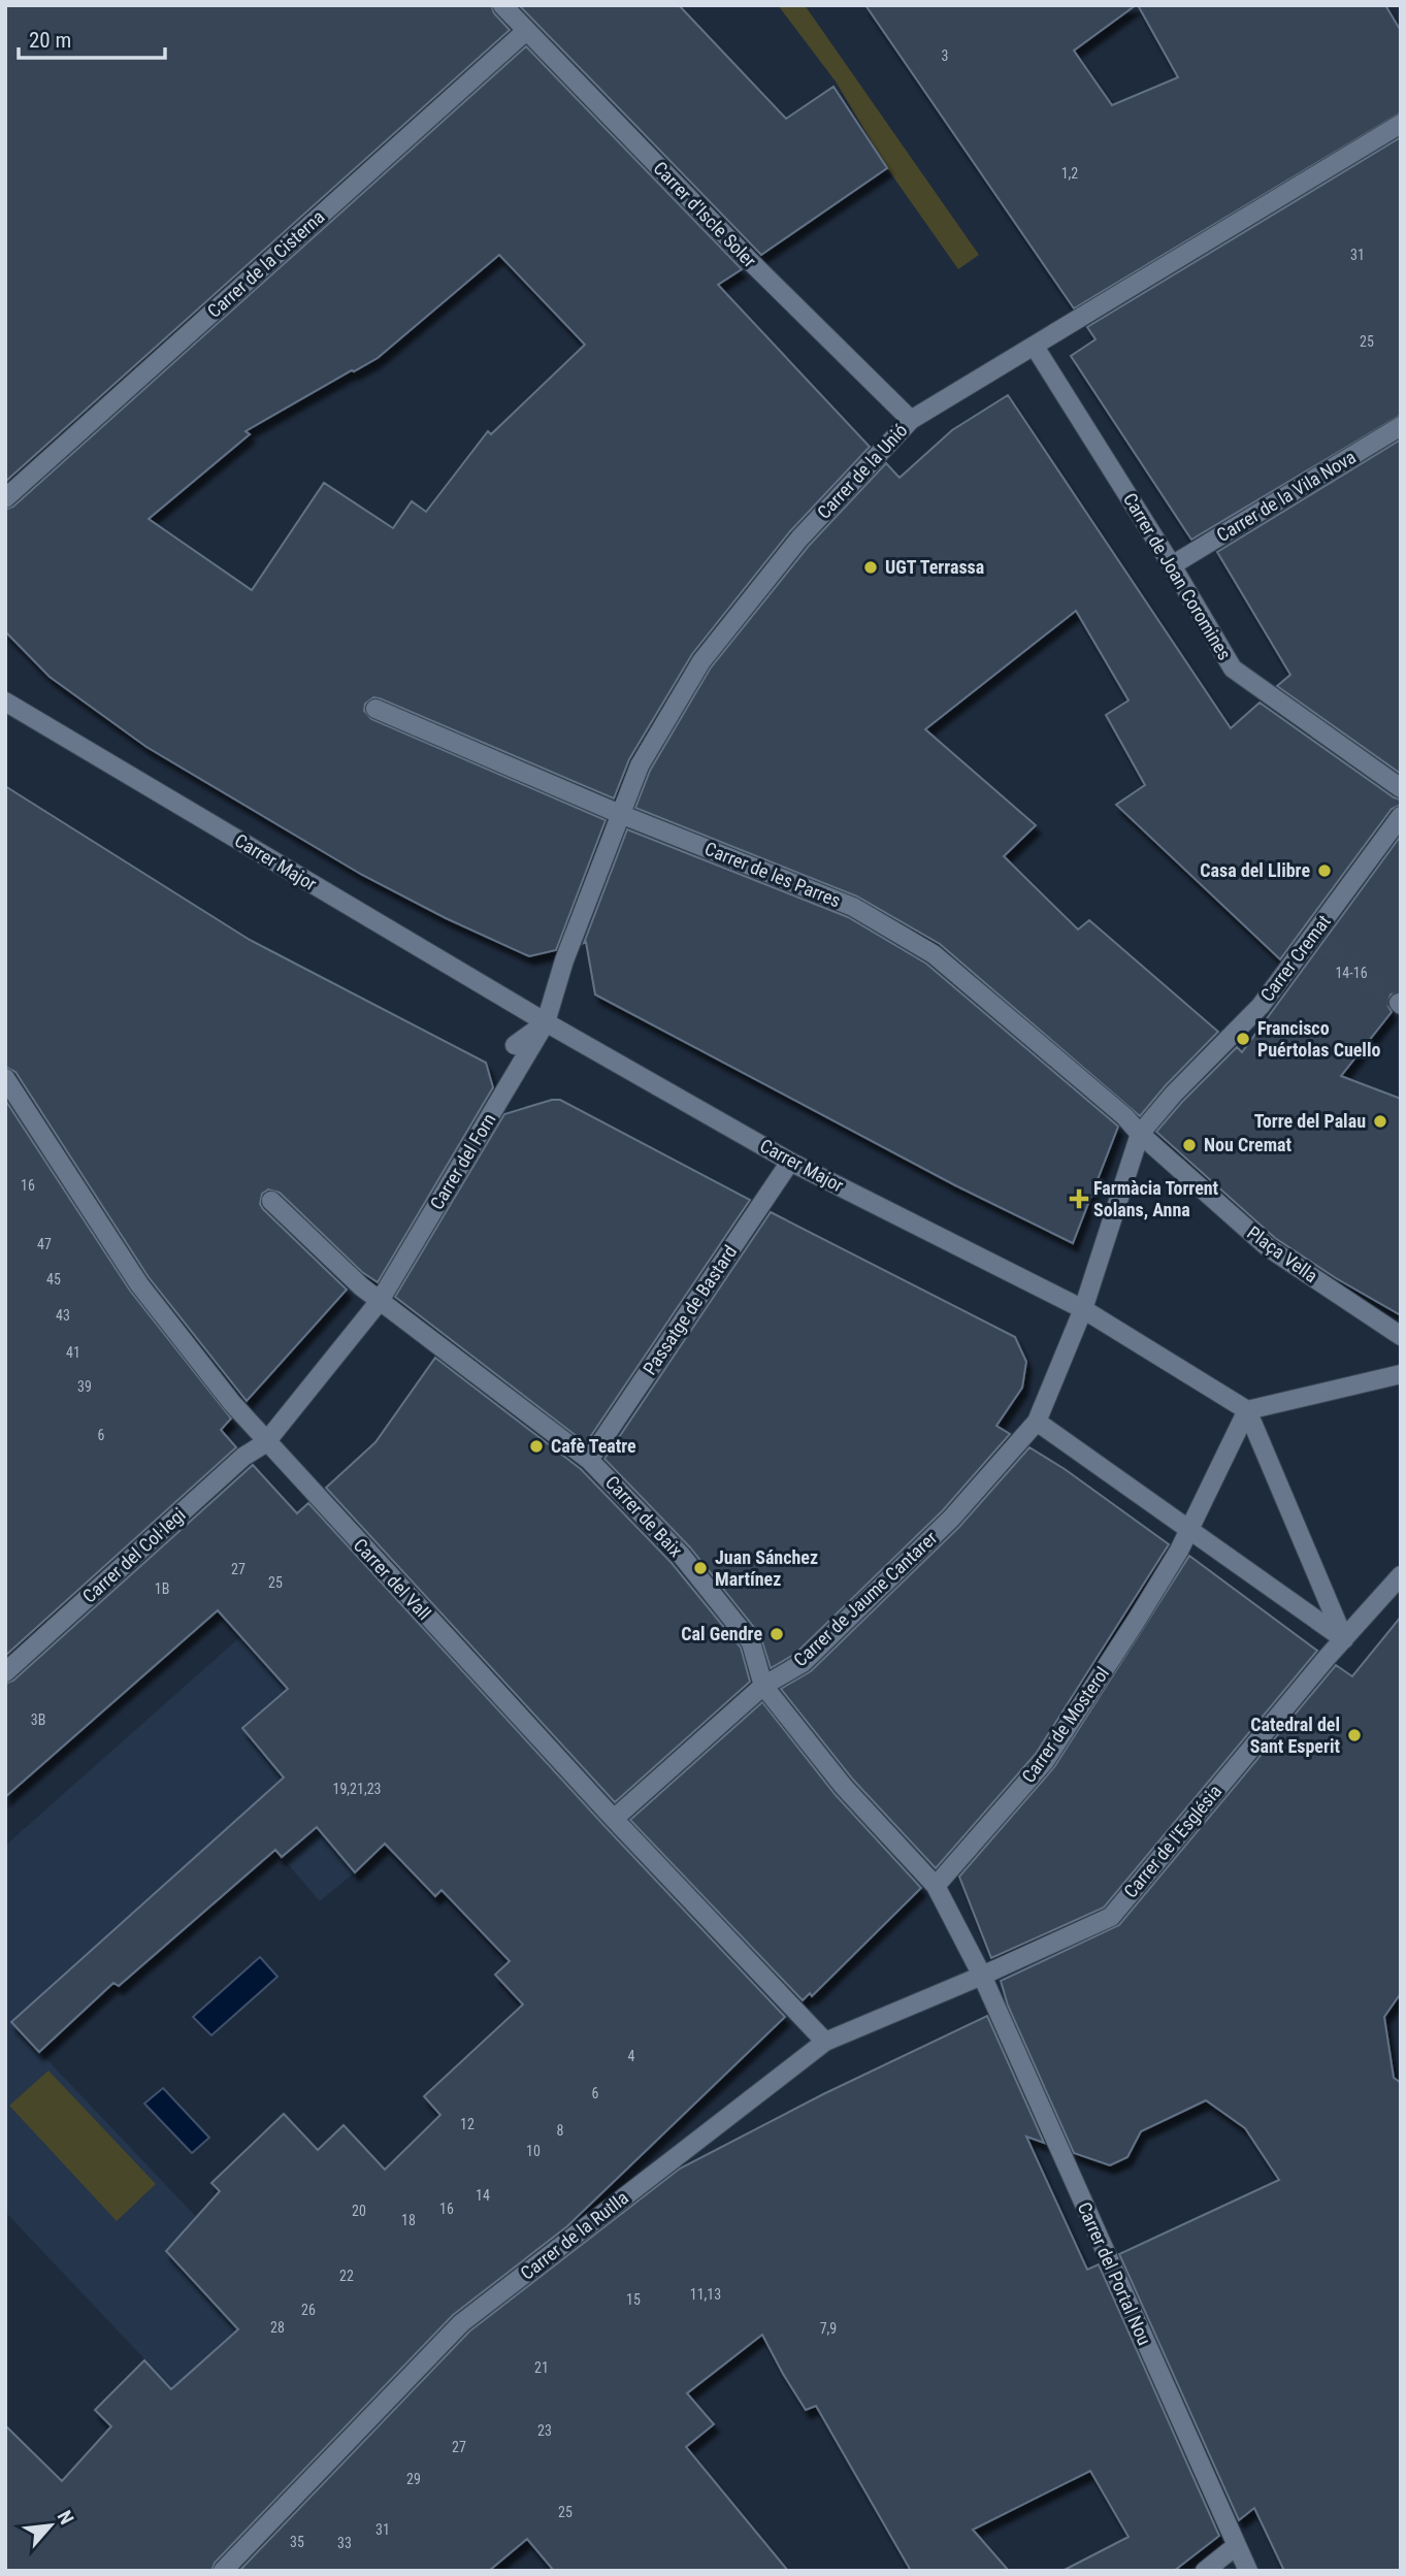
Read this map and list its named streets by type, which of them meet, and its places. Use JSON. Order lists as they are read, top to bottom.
{
  "streets": {
    "street": [
      "Carrer d'Iscle Soler",
      "Carrer de la Cisterna",
      "Carrer de la Unió",
      "Carrer de la Vila Nova",
      "Carrer de Joan Coromines",
      "Carrer Major",
      "Carrer de les Parres",
      "Carrer Cremat",
      "Carrer del Forn",
      "Plaça Vella",
      "Passatge de Bastard",
      "Carrer de Baix",
      "Carrer del Col·legi",
      "Carrer del Vall",
      "Carrer de Jaume Cantarer",
      "Carrer de Mosterol",
      "Carrer de l'Església",
      "Carrer de la Rutlla",
      "Carrer del Portal Nou"
    ]
  },
  "crossings": [
    ["Carrer d'Iscle Soler", "Carrer de la Cisterna"],
    ["Carrer d'Iscle Soler", "Carrer de la Unió"],
    ["Carrer de la Unió", "Carrer de Joan Coromines"],
    ["Carrer de la Unió", "Carrer Major"],
    ["Carrer de la Unió", "Carrer de les Parres"],
    ["Carrer de la Unió", "Carrer del Forn"],
    ["Carrer de la Vila Nova", "Carrer de Joan Coromines"],
    ["Carrer Major", "Carrer del Forn"],
    ["Carrer Major", "Passatge de Bastard"],
    ["Carrer de les Parres", "Plaça Vella"],
    ["Carrer Cremat", "Plaça Vella"],
    ["Carrer del Forn", "Carrer de Baix"],
    ["Carrer del Forn", "Carrer del Col·legi"],
    ["Carrer del Forn", "Carrer del Vall"],
    ["Passatge de Bastard", "Carrer de Baix"],
    ["Carrer de Baix", "Carrer de Jaume Cantarer"],
    ["Carrer de Baix", "Carrer de Mosterol"],
    ["Carrer de Baix", "Carrer de l'Església"],
    ["Carrer de Baix", "Carrer de la Rutlla"],
    ["Carrer de Baix", "Carrer del Portal Nou"],
    ["Carrer del Col·legi", "Carrer del Vall"],
    ["Carrer del Vall", "Carrer de Jaume Cantarer"],
    ["Carrer del Vall", "Carrer de la Rutlla"],
    ["Carrer de l'Església", "Carrer de la Rutlla"],
    ["Carrer de l'Església", "Carrer del Portal Nou"],
    ["Carrer de la Rutlla", "Carrer del Portal Nou"]
  ],
  "places": {
    "other": [
      "UGT Terrassa",
      "Casa del Llibre",
      "Francisco Puértolas Cuello",
      "Torre del Palau",
      "Nou Cremat",
      "Cafè Teatre",
      "Juan Sánchez Martínez",
      "Cal Gendre",
      "Catedral del Sant Esperit"
    ],
    "health": ["Farmàcia Torrent Solans, Anna"]
  },
  "house_numbers": [
    "3",
    "1,2",
    "31",
    "25",
    "14-16",
    "16",
    "47",
    "45",
    "43",
    "41",
    "39",
    "6",
    "27",
    "25",
    "1B",
    "3B",
    "19,21,23",
    "4",
    "6",
    "12",
    "8",
    "10",
    "14",
    "16",
    "20",
    "18",
    "22",
    "11,13",
    "15",
    "26",
    "28",
    "7,9",
    "21",
    "23",
    "27",
    "29",
    "25",
    "31",
    "35",
    "33"
  ],
  "scale_bar": "20 m",
  "north": "top right"
}
